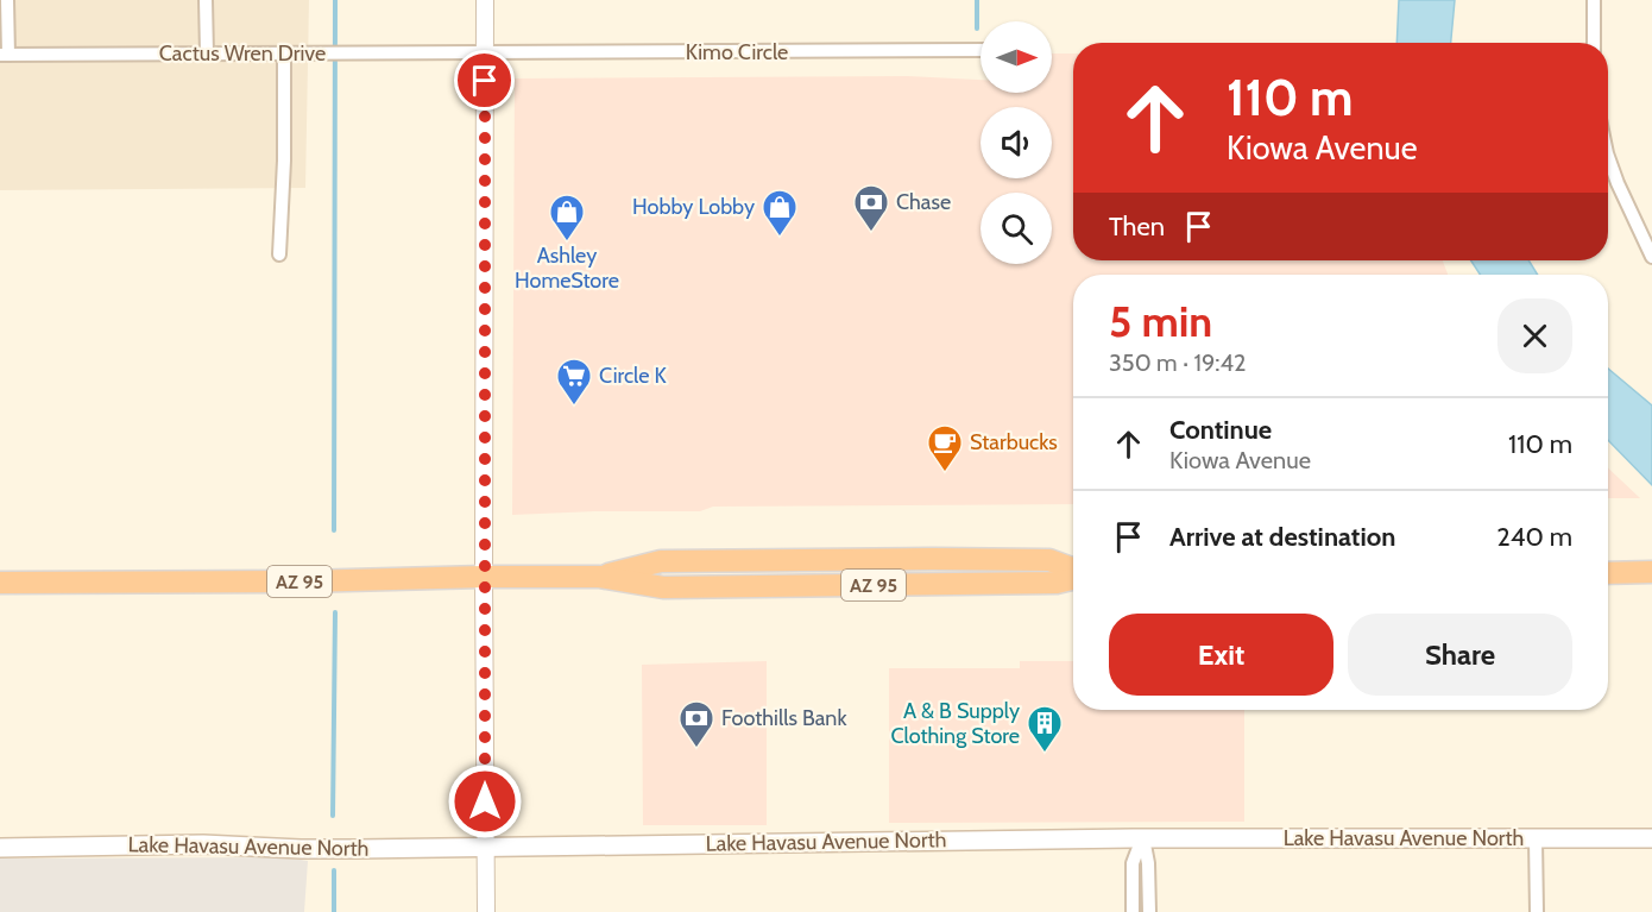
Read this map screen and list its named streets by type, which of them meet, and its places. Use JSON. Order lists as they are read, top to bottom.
{
  "streets": {
    "highway": ["AZ 95"],
    "main road": ["Lake Havasu Avenue North"],
    "street": ["Kimo Circle", "Cactus Wren Drive"]
  },
  "crossings": [
    ["Kimo Circle", "Cactus Wren Drive"]
  ],
  "places": {
    "bank": ["Chase", "Foothills Bank"],
    "shop": ["Hobby Lobby", "Ashley HomeStore"],
    "supermarket": ["Circle K"],
    "cafe": ["Starbucks"],
    "building": ["A & B Supply Clothing Store"]
  },
  "north": "right",
  "page": {
    "turn": ["110 m", "Kiowa Avenue"],
    "then": "Then",
    "heading": ["5 min", "350 m · 19:42"],
    "list": [
      {
        "name": "Continue",
        "note": "Kiowa Avenue",
        "value": "110 m"
      },
      {
        "name": "Arrive at destination",
        "value": "240 m"
      }
    ],
    "buttons": ["Exit", "Share"]
  }
}
